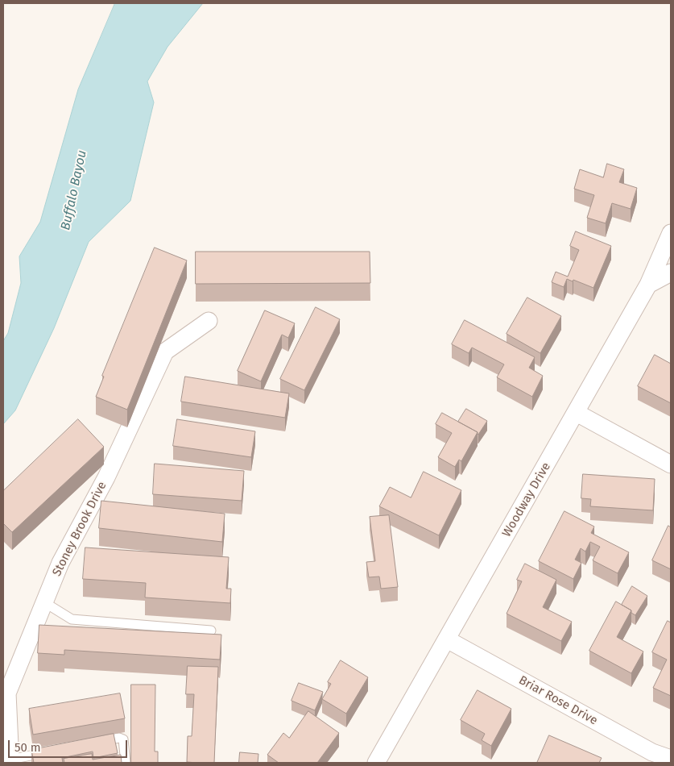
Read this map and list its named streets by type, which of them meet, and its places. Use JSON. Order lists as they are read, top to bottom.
{
  "streets": {
    "street": ["Woodway Drive", "Stoney Brook Drive", "Briar Rose Drive"]
  },
  "crossings": [
    ["Woodway Drive", "Briar Rose Drive"]
  ],
  "water": ["Buffalo Bayou"],
  "scale_bar": "50 m"
}
